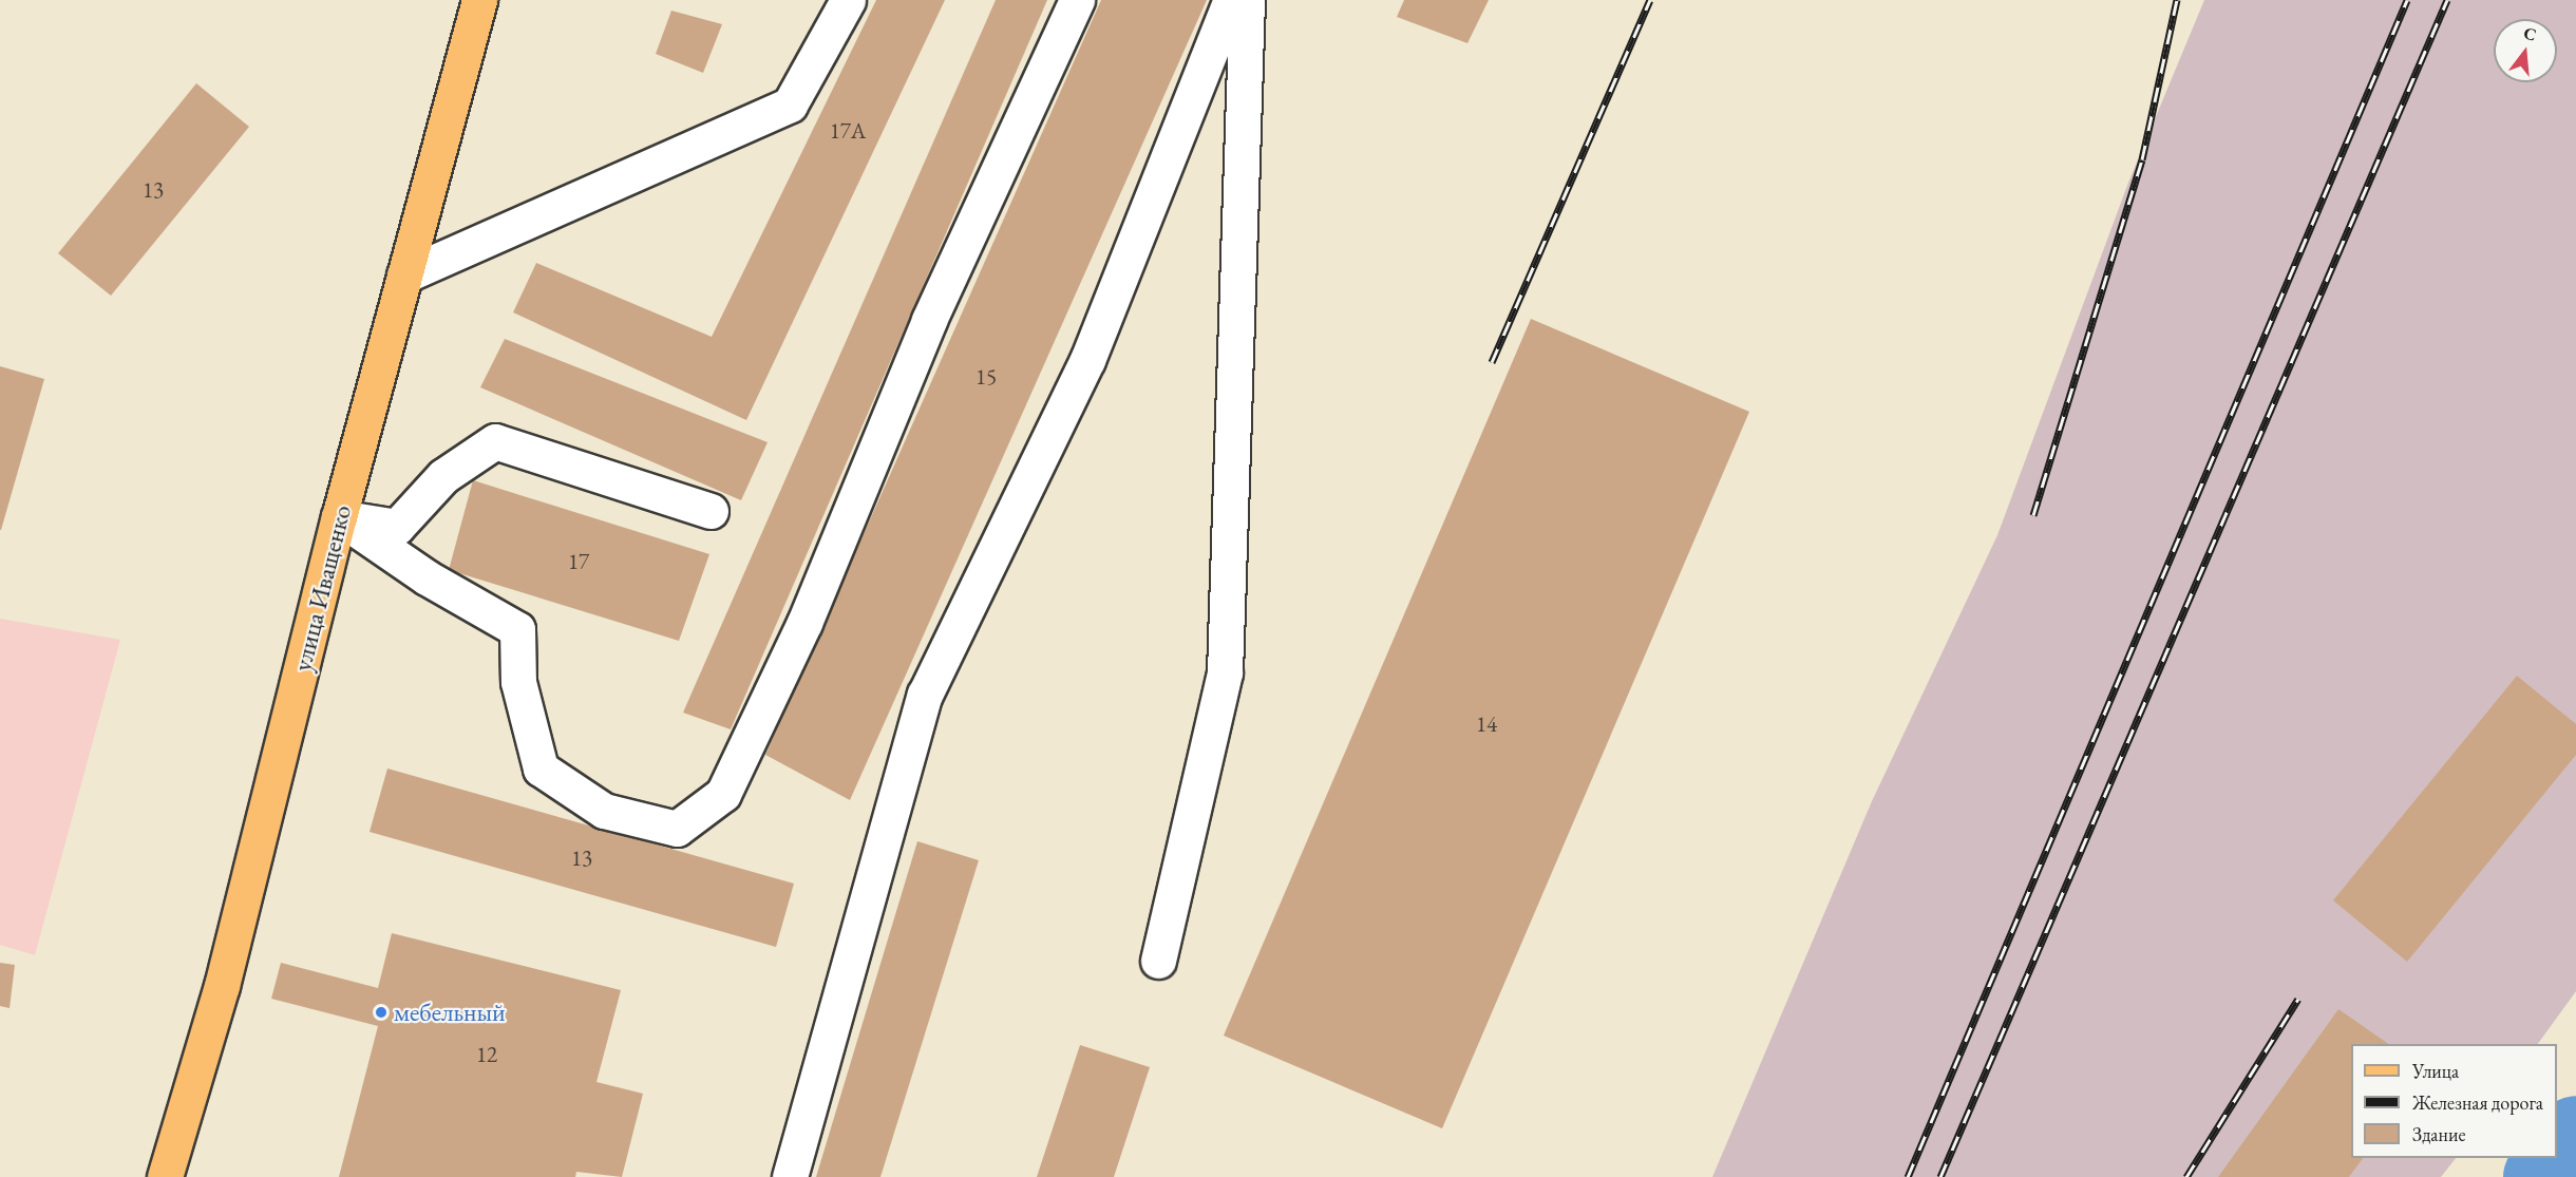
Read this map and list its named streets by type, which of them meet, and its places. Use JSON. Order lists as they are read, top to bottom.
{
  "streets": {
    "main road": ["улица Иващенко"]
  },
  "places": ["мебельный"],
  "house_numbers": [
    "17А",
    "13",
    "15",
    "17",
    "14",
    "13",
    "12"
  ],
  "legend": ["Улица", "Железная дорога", "Здание"],
  "north": "top"
}
